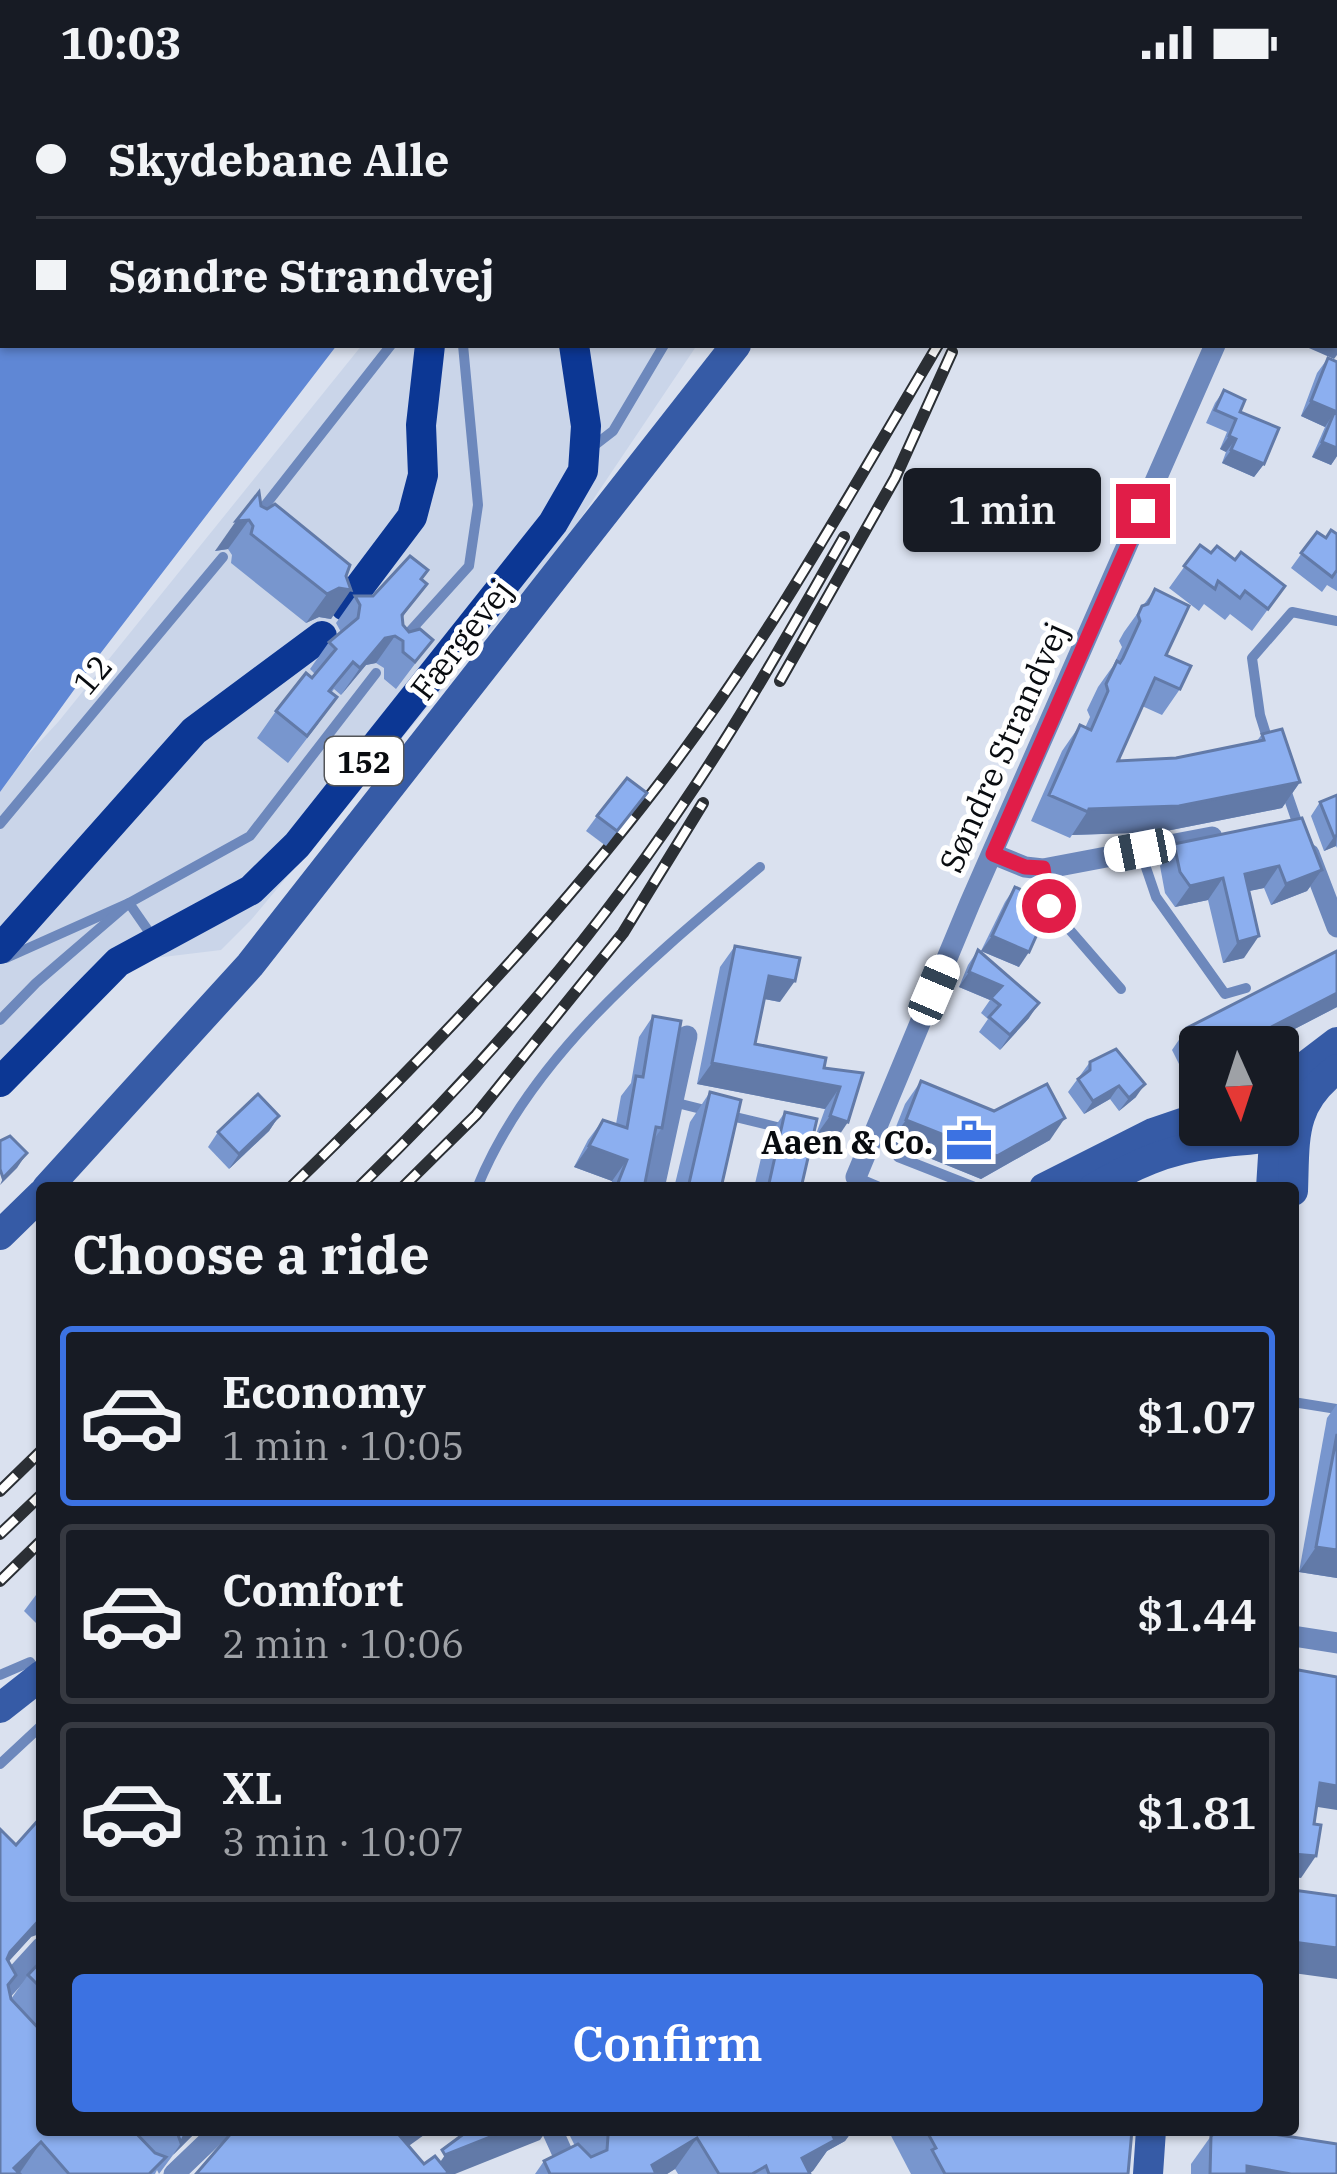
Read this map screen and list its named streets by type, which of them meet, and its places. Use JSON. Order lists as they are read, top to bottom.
{
  "streets": {
    "main road": ["152"],
    "street": ["Færgevej", "Søndre Strandvej"],
    "lane": ["12"]
  },
  "places": {
    "office": ["Aaen & Co."]
  },
  "north": "bottom",
  "page": {
    "status": "10:03",
    "banner": ["Skydebane Alle", "Søndre Strandvej"],
    "bubble": "1 min",
    "heading": "Choose a ride",
    "list": [
      {
        "name": "Economy",
        "note": "1 min · 10:05",
        "value": "$1.07"
      },
      {
        "name": "Comfort",
        "note": "2 min · 10:06",
        "value": "$1.44"
      },
      {
        "name": "XL",
        "note": "3 min · 10:07",
        "value": "$1.81"
      }
    ],
    "buttons": "Confirm"
  }
}
